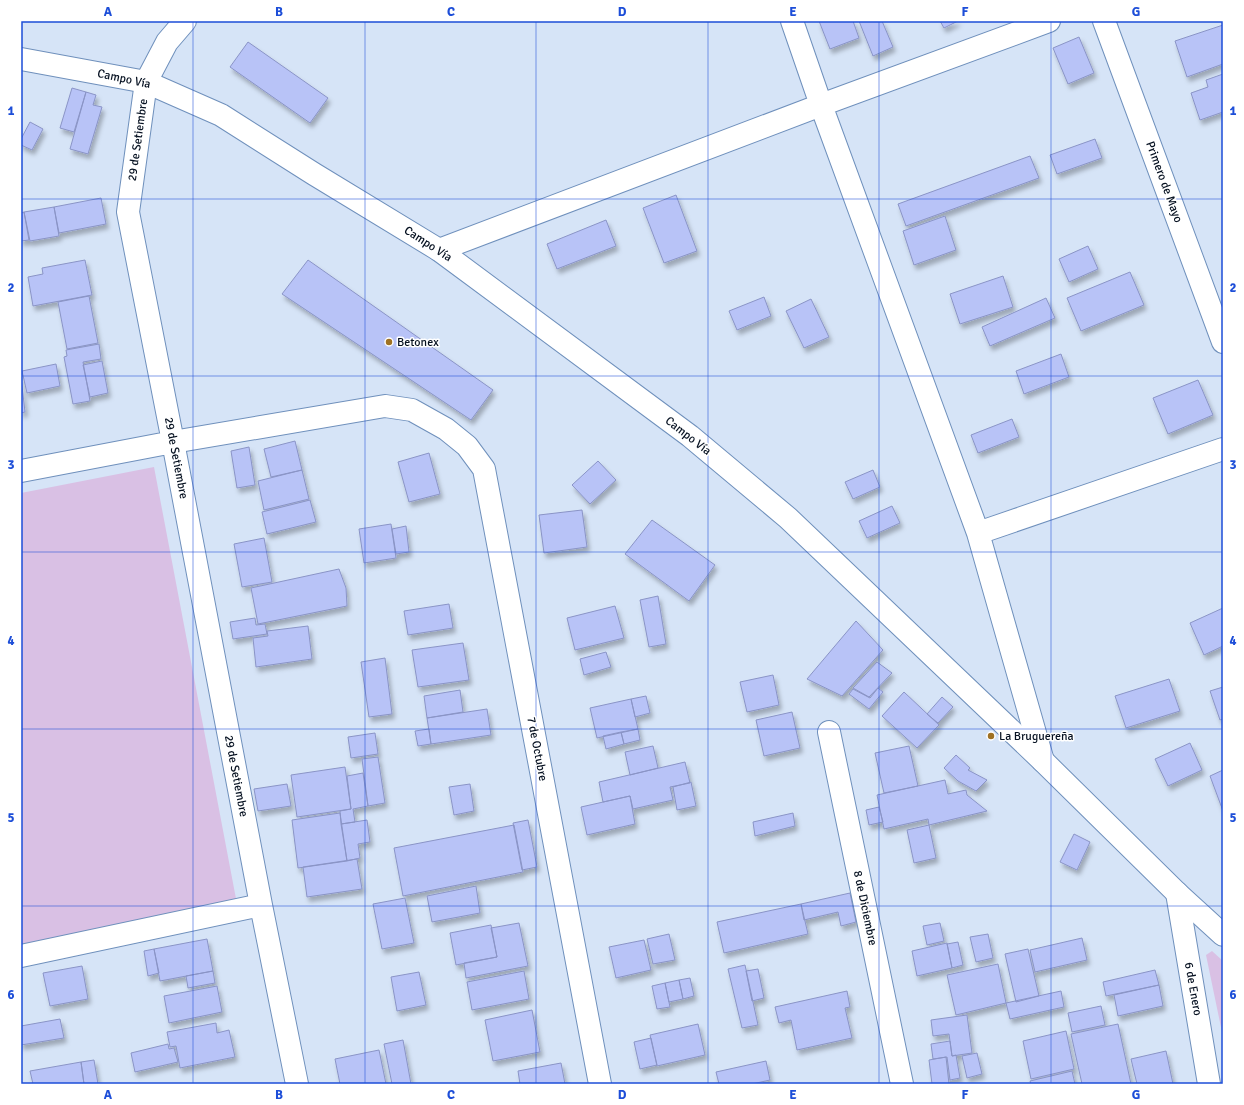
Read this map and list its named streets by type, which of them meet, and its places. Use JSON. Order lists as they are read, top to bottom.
{
  "streets": {
    "street": [
      "Campo Vía",
      "29 de Setiembre",
      "Primero de Mayo",
      "7 de Octubre",
      "8 de Diciembre",
      "6 de Enero"
    ]
  },
  "crossings": [
    ["Campo Vía", "29 de Setiembre"],
    ["Campo Vía", "6 de Enero"],
    ["29 de Setiembre", "7 de Octubre"]
  ],
  "places": ["Betonex", "La Bruguereña"],
  "grid": {
    "columns": [
      "A",
      "B",
      "C",
      "D",
      "E",
      "F",
      "G"
    ],
    "rows": [
      "1",
      "2",
      "3",
      "4",
      "5",
      "6"
    ]
  }
}
